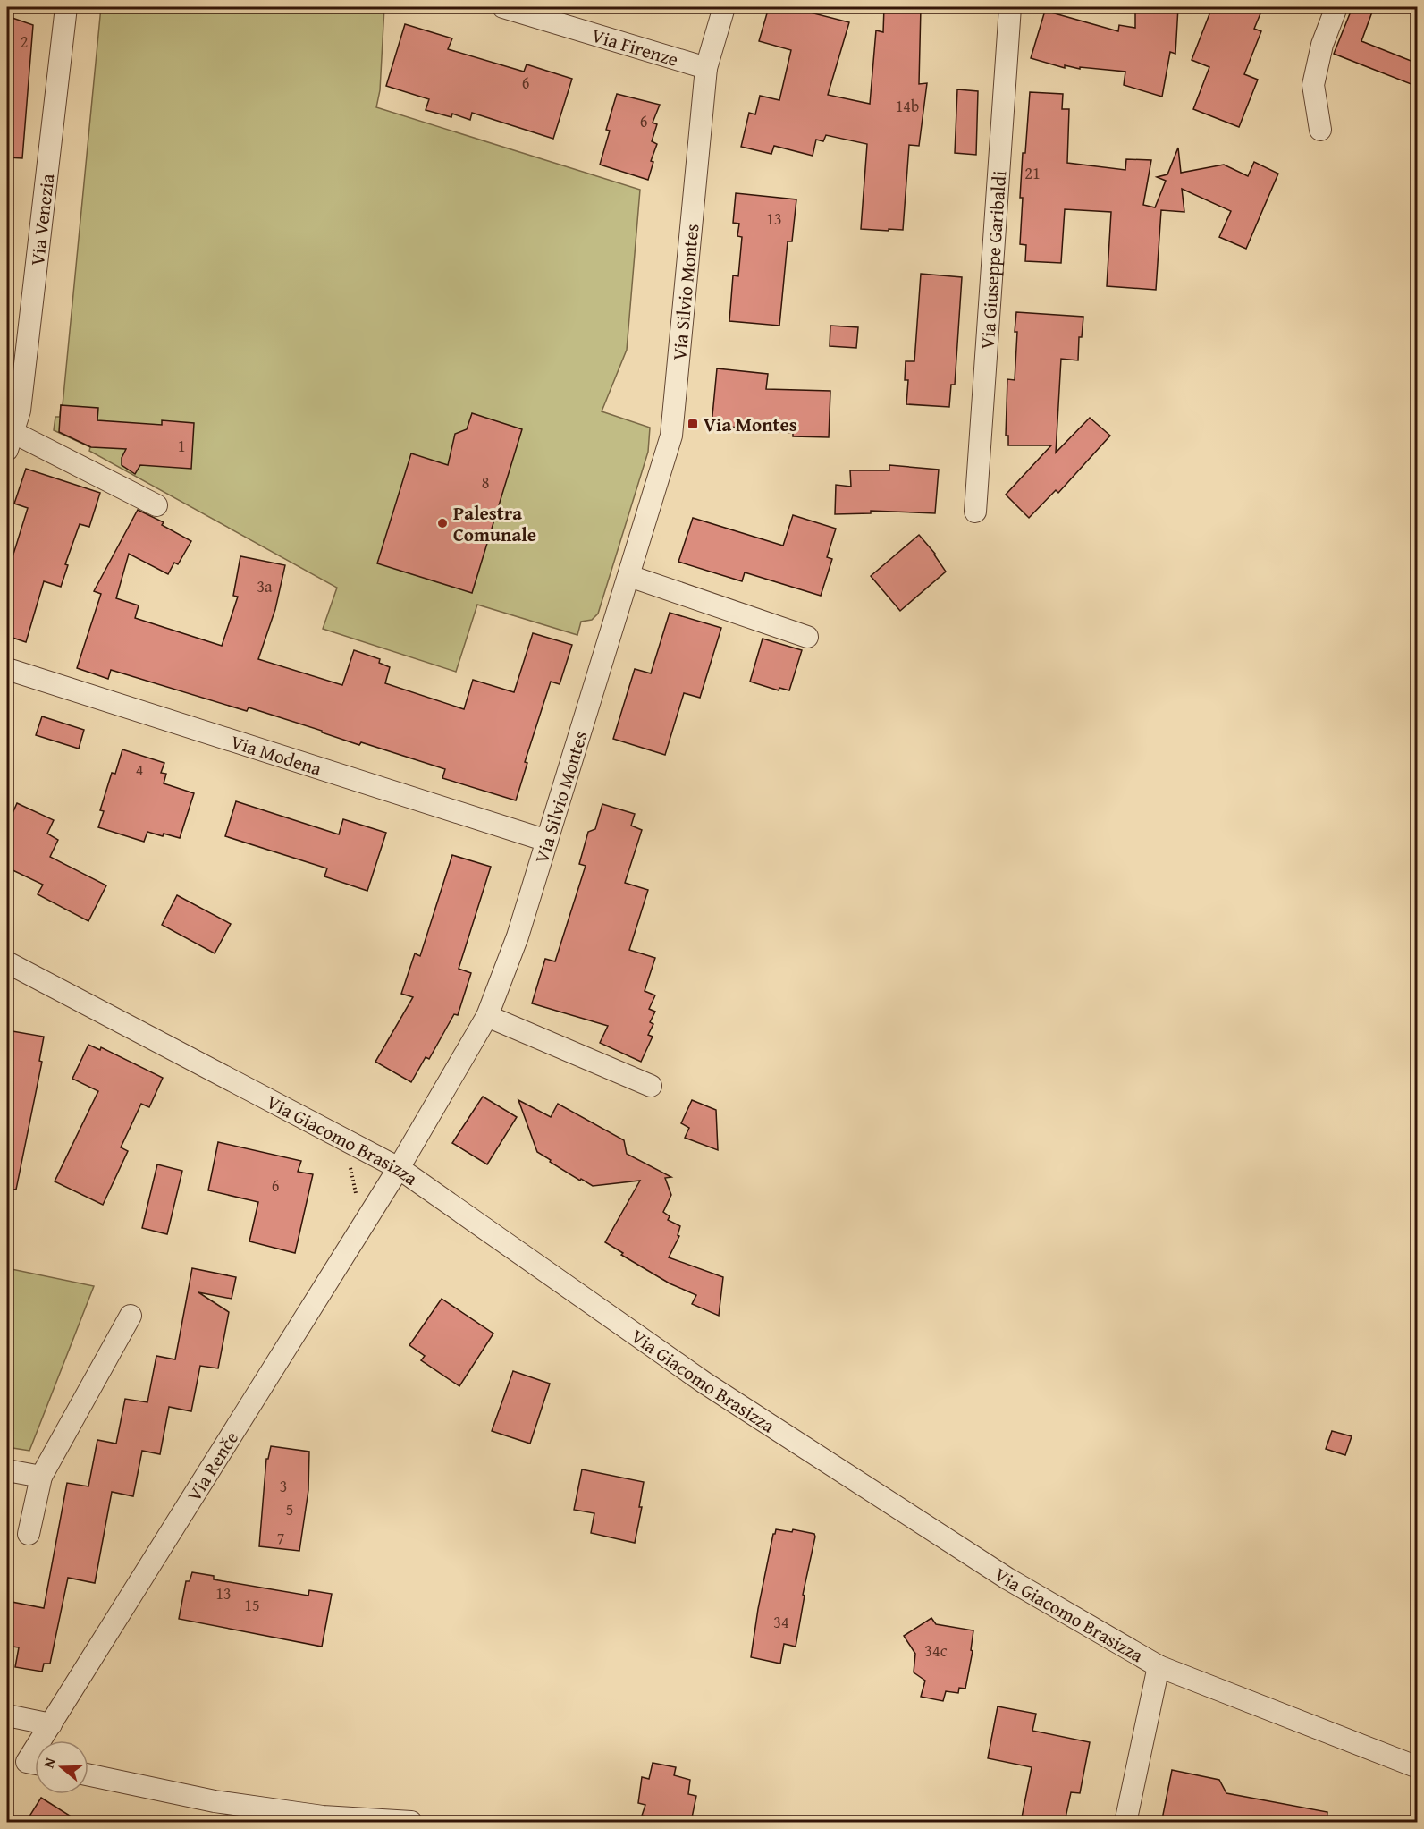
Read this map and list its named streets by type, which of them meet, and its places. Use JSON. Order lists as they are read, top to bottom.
{
  "streets": {
    "street": [
      "Via Firenze",
      "Via Venezia",
      "Via Giuseppe Garibaldi",
      "Via Silvio Montes",
      "Via Modena",
      "Via Giacomo Brasizza",
      "Via Renče"
    ]
  },
  "crossings": [
    ["Via Firenze", "Via Silvio Montes"],
    ["Via Silvio Montes", "Via Modena"],
    ["Via Silvio Montes", "Via Giacomo Brasizza"],
    ["Via Silvio Montes", "Via Renče"],
    ["Via Giacomo Brasizza", "Via Renče"]
  ],
  "places": {
    "transit": ["Via Montes"],
    "other": ["Palestra Comunale"]
  },
  "house_numbers": [
    "2",
    "6",
    "14b",
    "6",
    "21",
    "13",
    "1",
    "8",
    "3a",
    "4",
    "6",
    "3",
    "5",
    "7",
    "13",
    "15",
    "34",
    "34c"
  ],
  "north": "left"
}
